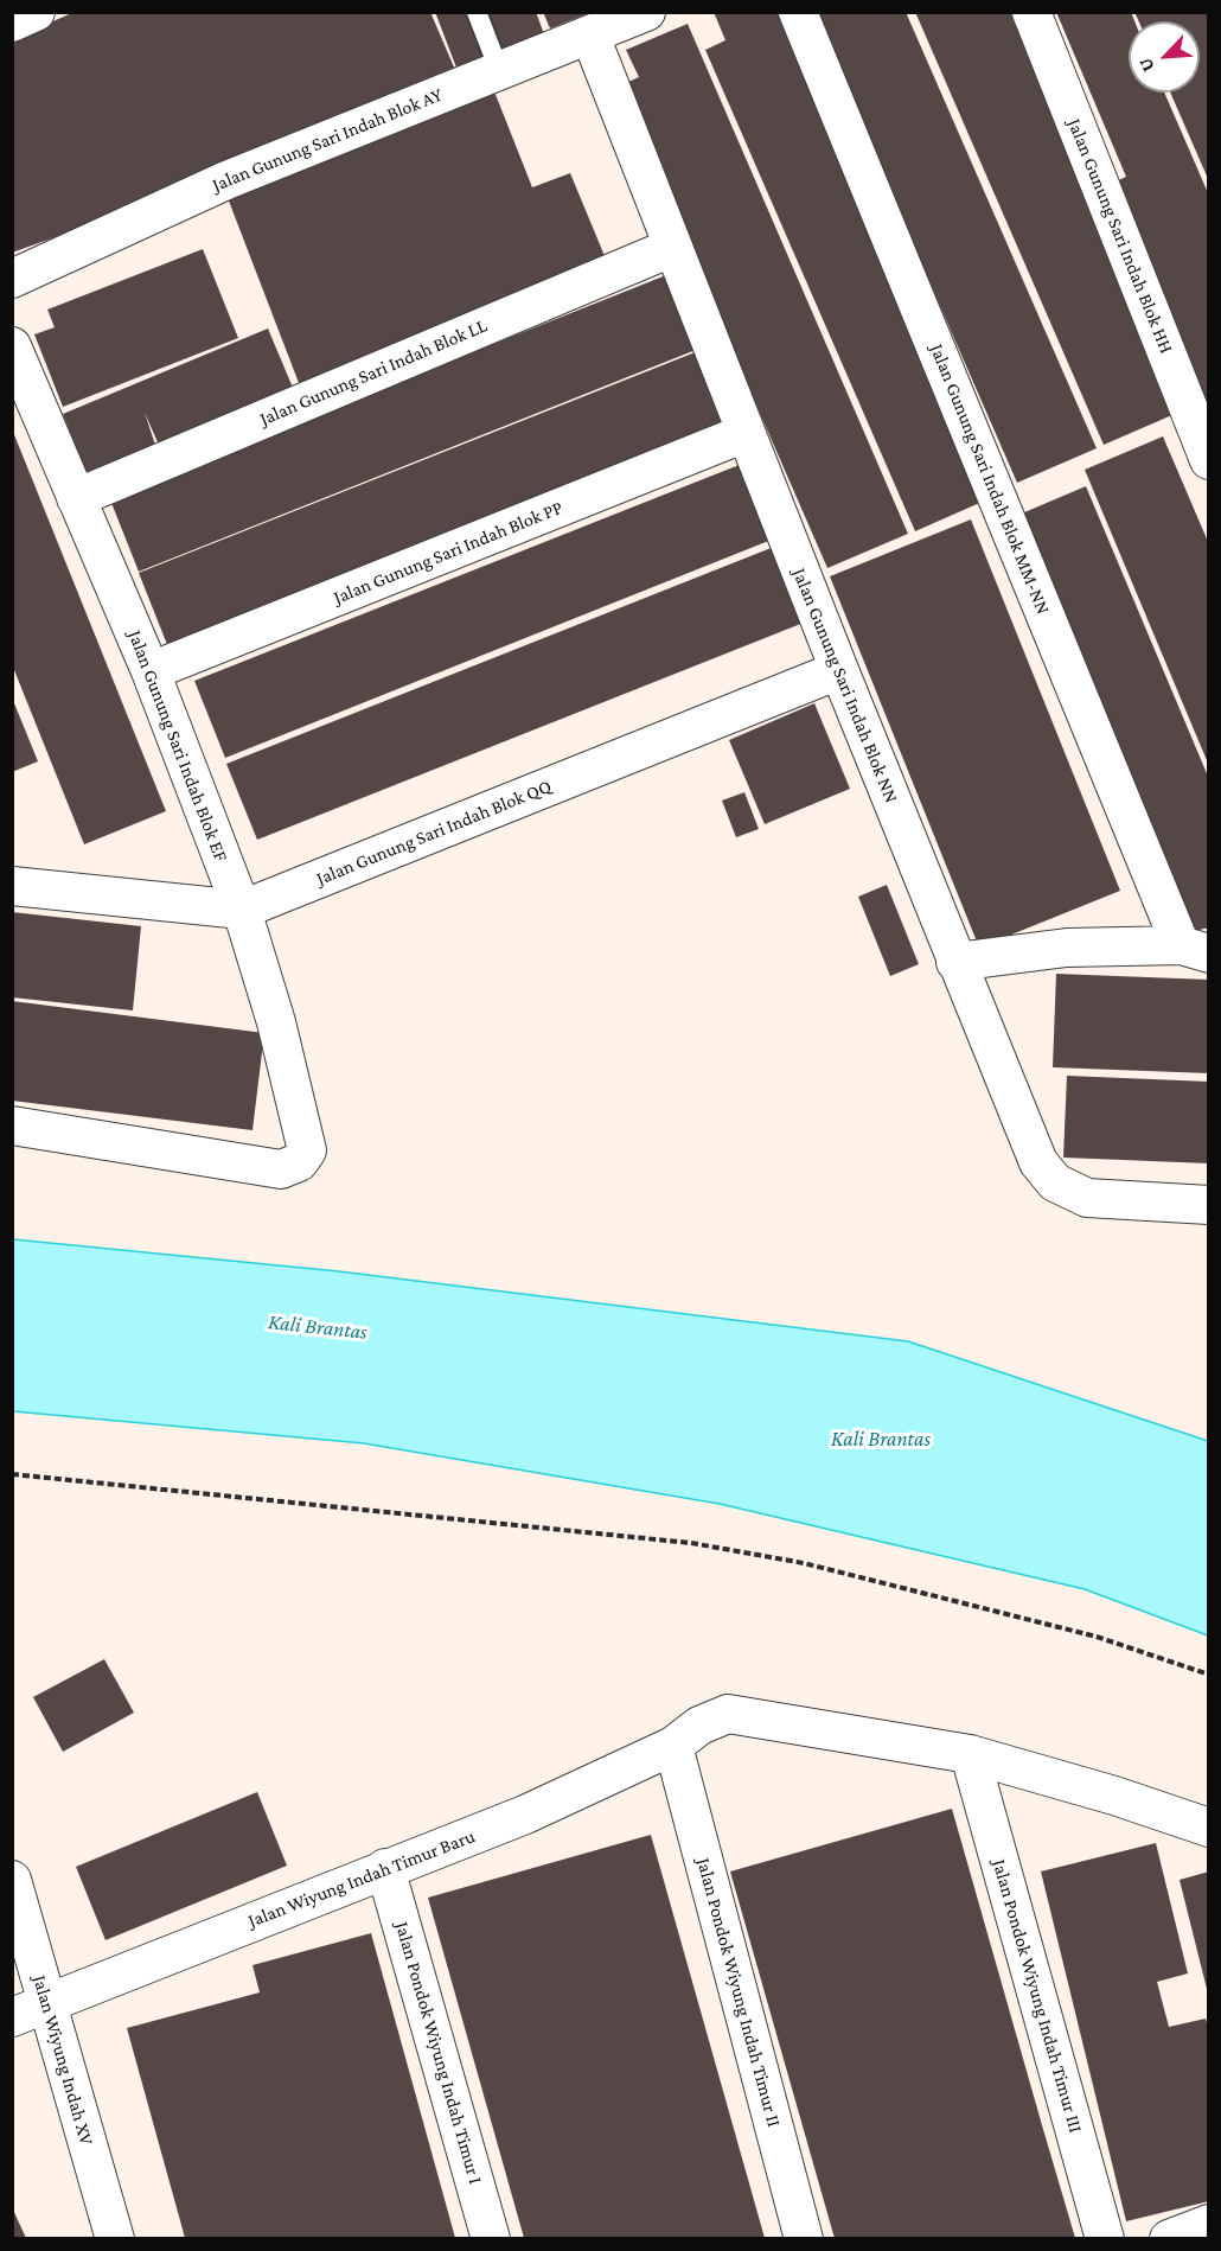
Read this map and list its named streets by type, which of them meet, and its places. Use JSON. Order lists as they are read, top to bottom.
{
  "streets": {
    "street": [
      "Jalan Gunung Sari Indah Blok AY",
      "Jalan Gunung Sari Indah Blok HH",
      "Jalan Gunung Sari Indah Blok LL",
      "Jalan Gunung Sari Indah Blok MM-NN",
      "Jalan Gunung Sari Indah Blok PP",
      "Jalan Gunung Sari Indah Blok NN",
      "Jalan Gunung Sari Indah Blok EF",
      "Jalan Gunung Sari Indah Blok QQ",
      "Jalan Wiyung Indah Timur Baru",
      "Jalan Pondok Wiyung Indah Timur II",
      "Jalan Pondok Wiyung Indah Timur III",
      "Jalan Pondok Wiyung Indah Timur I",
      "Jalan Wiyung Indah XV"
    ]
  },
  "crossings": [
    ["Jalan Gunung Sari Indah Blok AY", "Jalan Gunung Sari Indah Blok NN"],
    ["Jalan Gunung Sari Indah Blok LL", "Jalan Gunung Sari Indah Blok NN"],
    ["Jalan Gunung Sari Indah Blok LL", "Jalan Gunung Sari Indah Blok EF"],
    ["Jalan Gunung Sari Indah Blok PP", "Jalan Gunung Sari Indah Blok NN"],
    ["Jalan Gunung Sari Indah Blok PP", "Jalan Gunung Sari Indah Blok EF"],
    ["Jalan Gunung Sari Indah Blok NN", "Jalan Gunung Sari Indah Blok QQ"],
    ["Jalan Gunung Sari Indah Blok EF", "Jalan Gunung Sari Indah Blok QQ"],
    ["Jalan Wiyung Indah Timur Baru", "Jalan Pondok Wiyung Indah Timur II"],
    ["Jalan Wiyung Indah Timur Baru", "Jalan Pondok Wiyung Indah Timur III"],
    ["Jalan Wiyung Indah Timur Baru", "Jalan Pondok Wiyung Indah Timur I"],
    ["Jalan Wiyung Indah Timur Baru", "Jalan Wiyung Indah XV"]
  ],
  "water": ["Kali Brantas"],
  "north": "bottom left"
}
